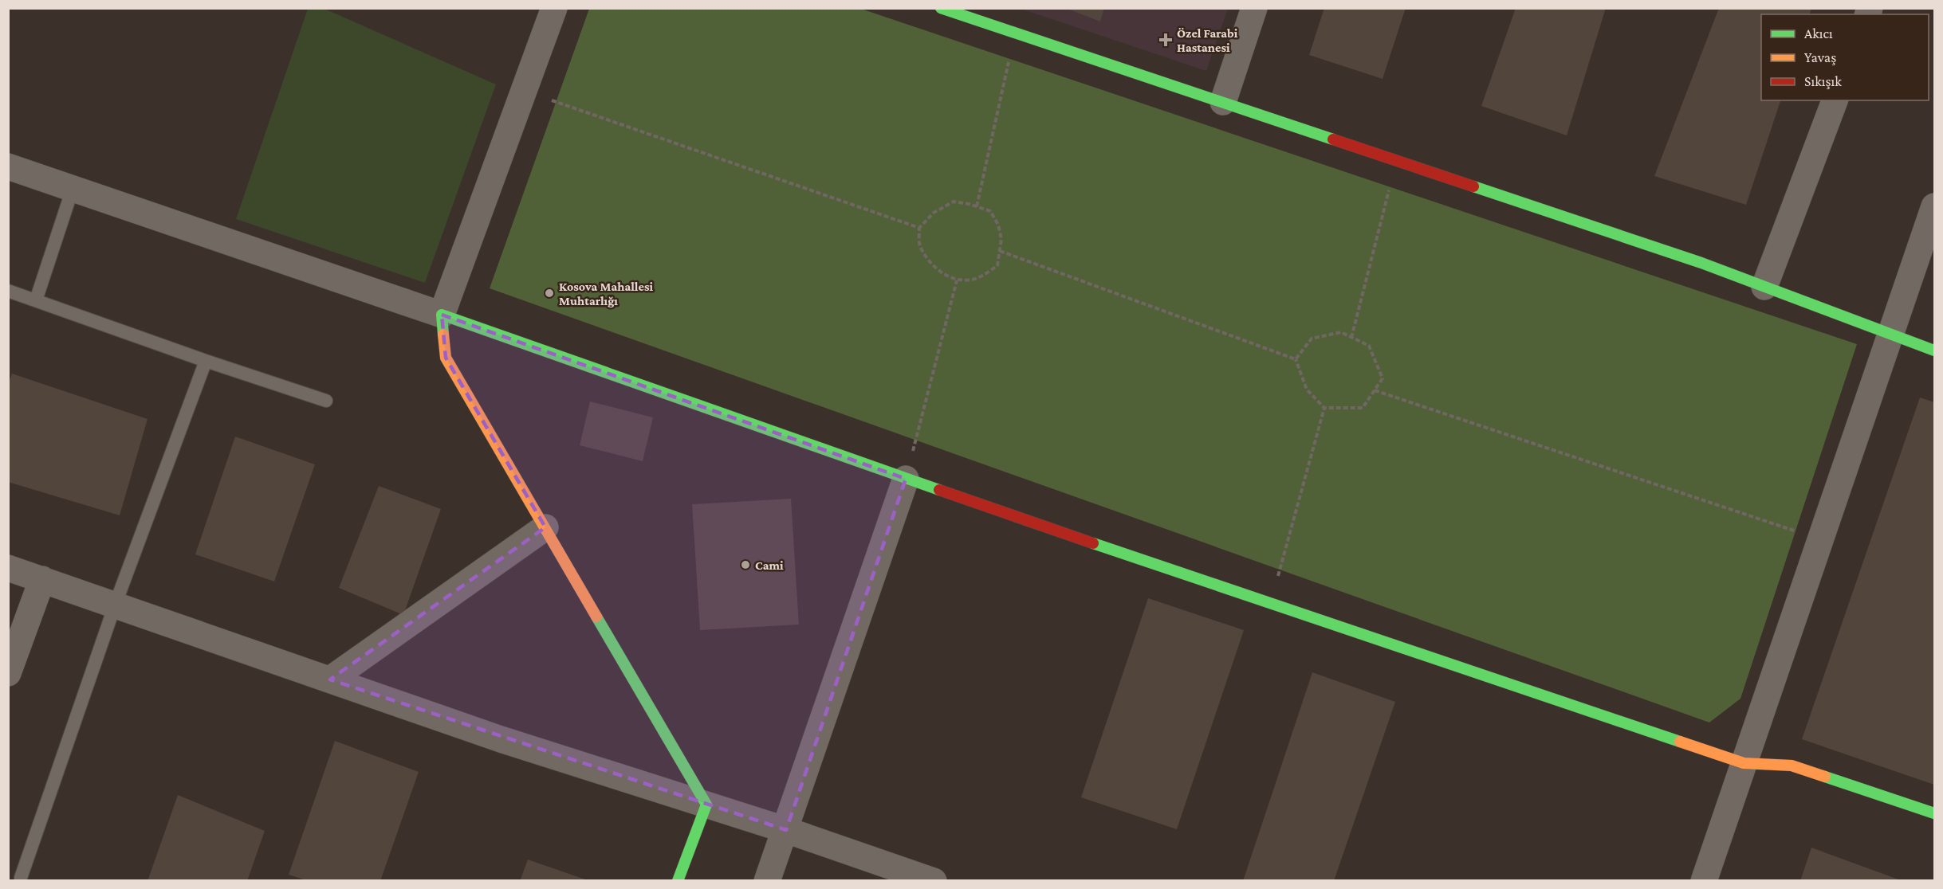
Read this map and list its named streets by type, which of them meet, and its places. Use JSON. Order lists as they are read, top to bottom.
{
  "places": {
    "health": ["Özel Farabi Hastanesi"],
    "other": ["Kosova Mahallesi Muhtarlığı", "Cami"]
  },
  "legend": ["Akıcı", "Yavaş", "Sıkışık"]
}
